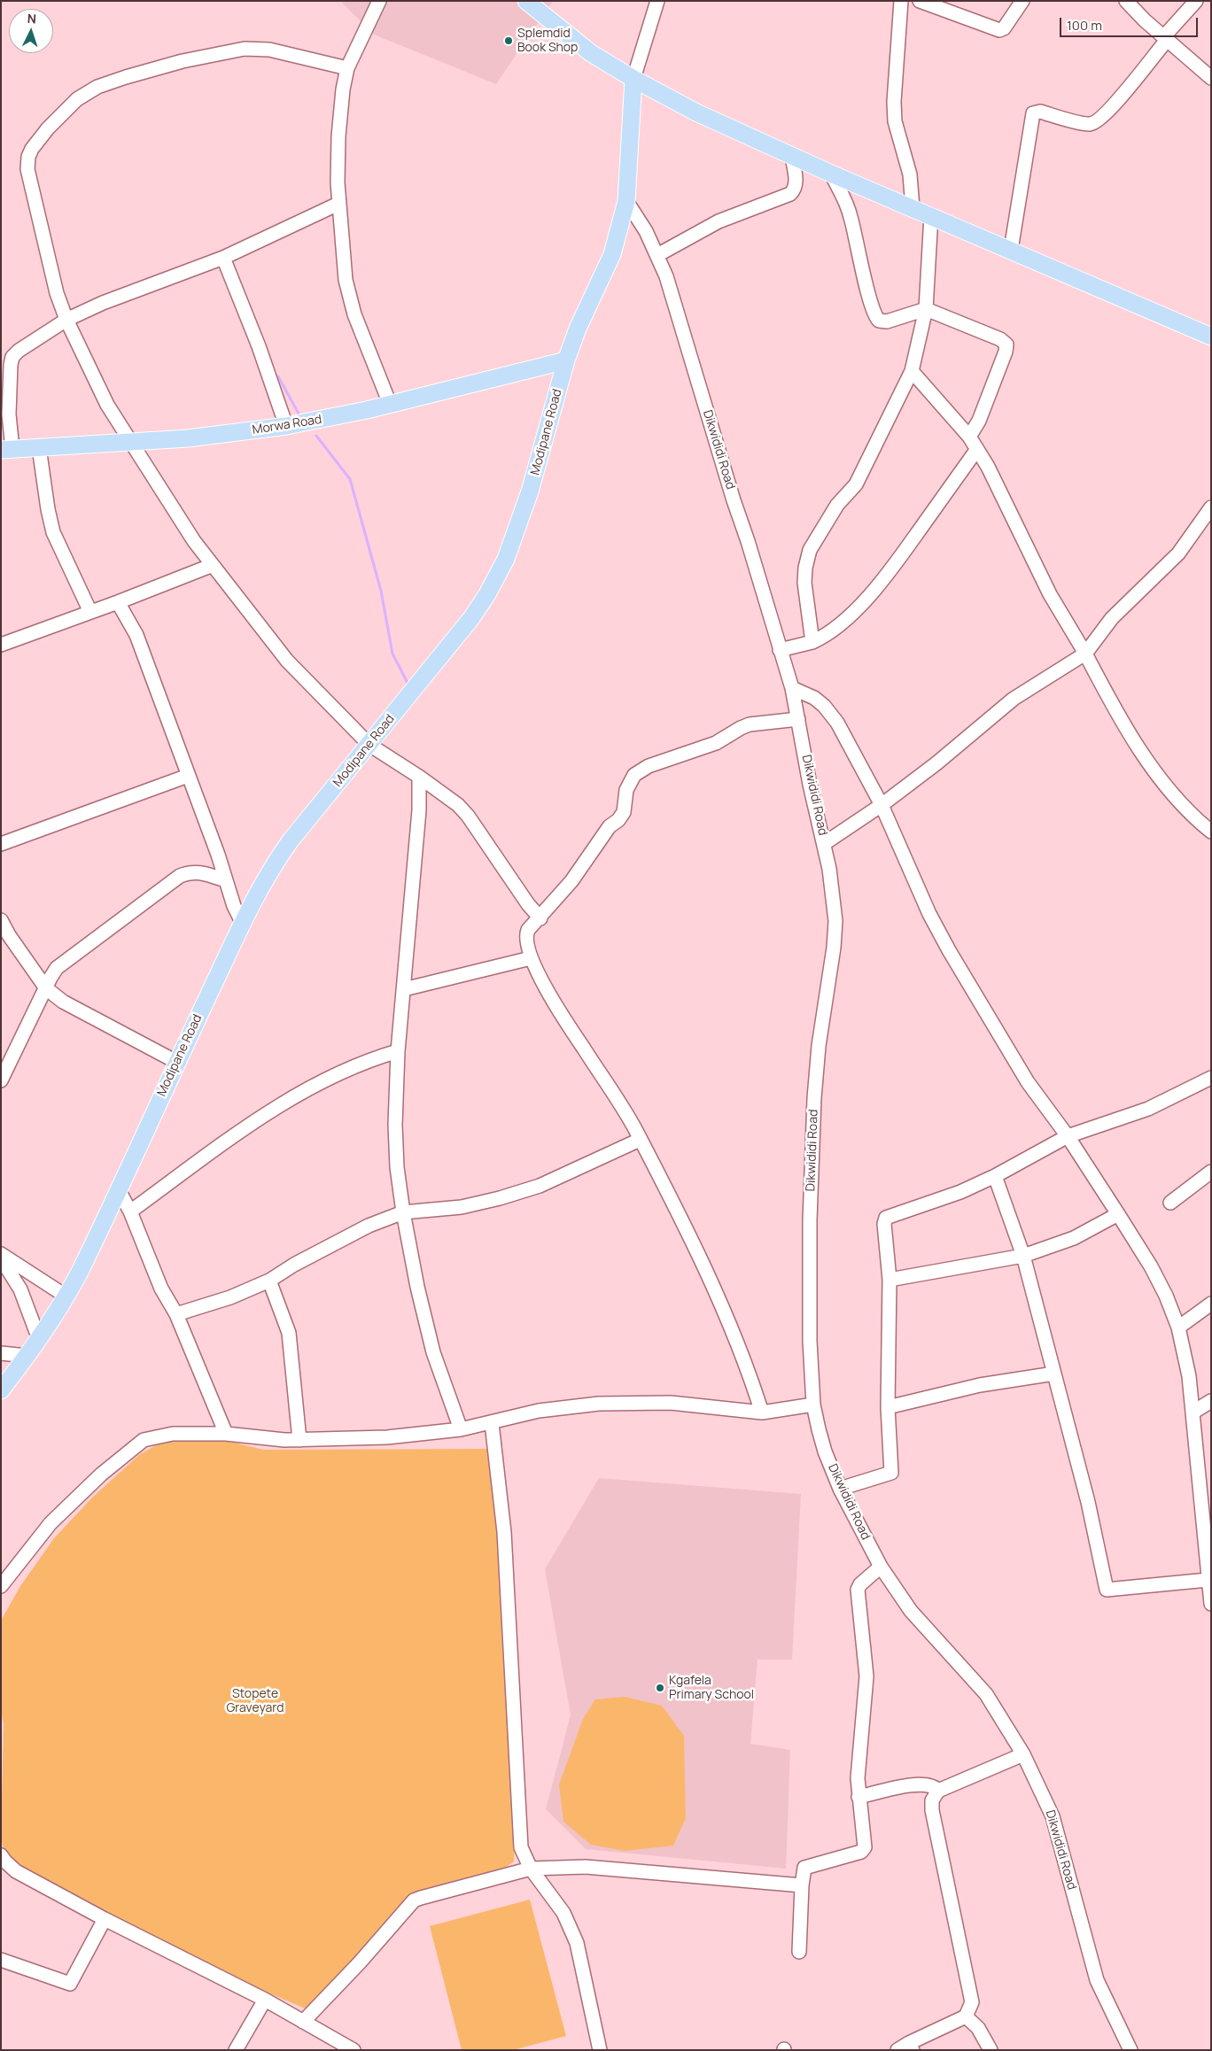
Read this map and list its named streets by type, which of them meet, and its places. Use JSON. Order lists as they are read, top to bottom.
{
  "streets": {
    "main road": ["Morwa Road", "Modipane Road"],
    "street": ["Dikwididi Road"]
  },
  "crossings": [
    ["Morwa Road", "Modipane Road"],
    ["Modipane Road", "Dikwididi Road"]
  ],
  "parks": ["Stopete Graveyard"],
  "places": ["Splemdid Book Shop", "Kgafela Primary School"],
  "scale_bar": "100 m",
  "north": "top"
}
